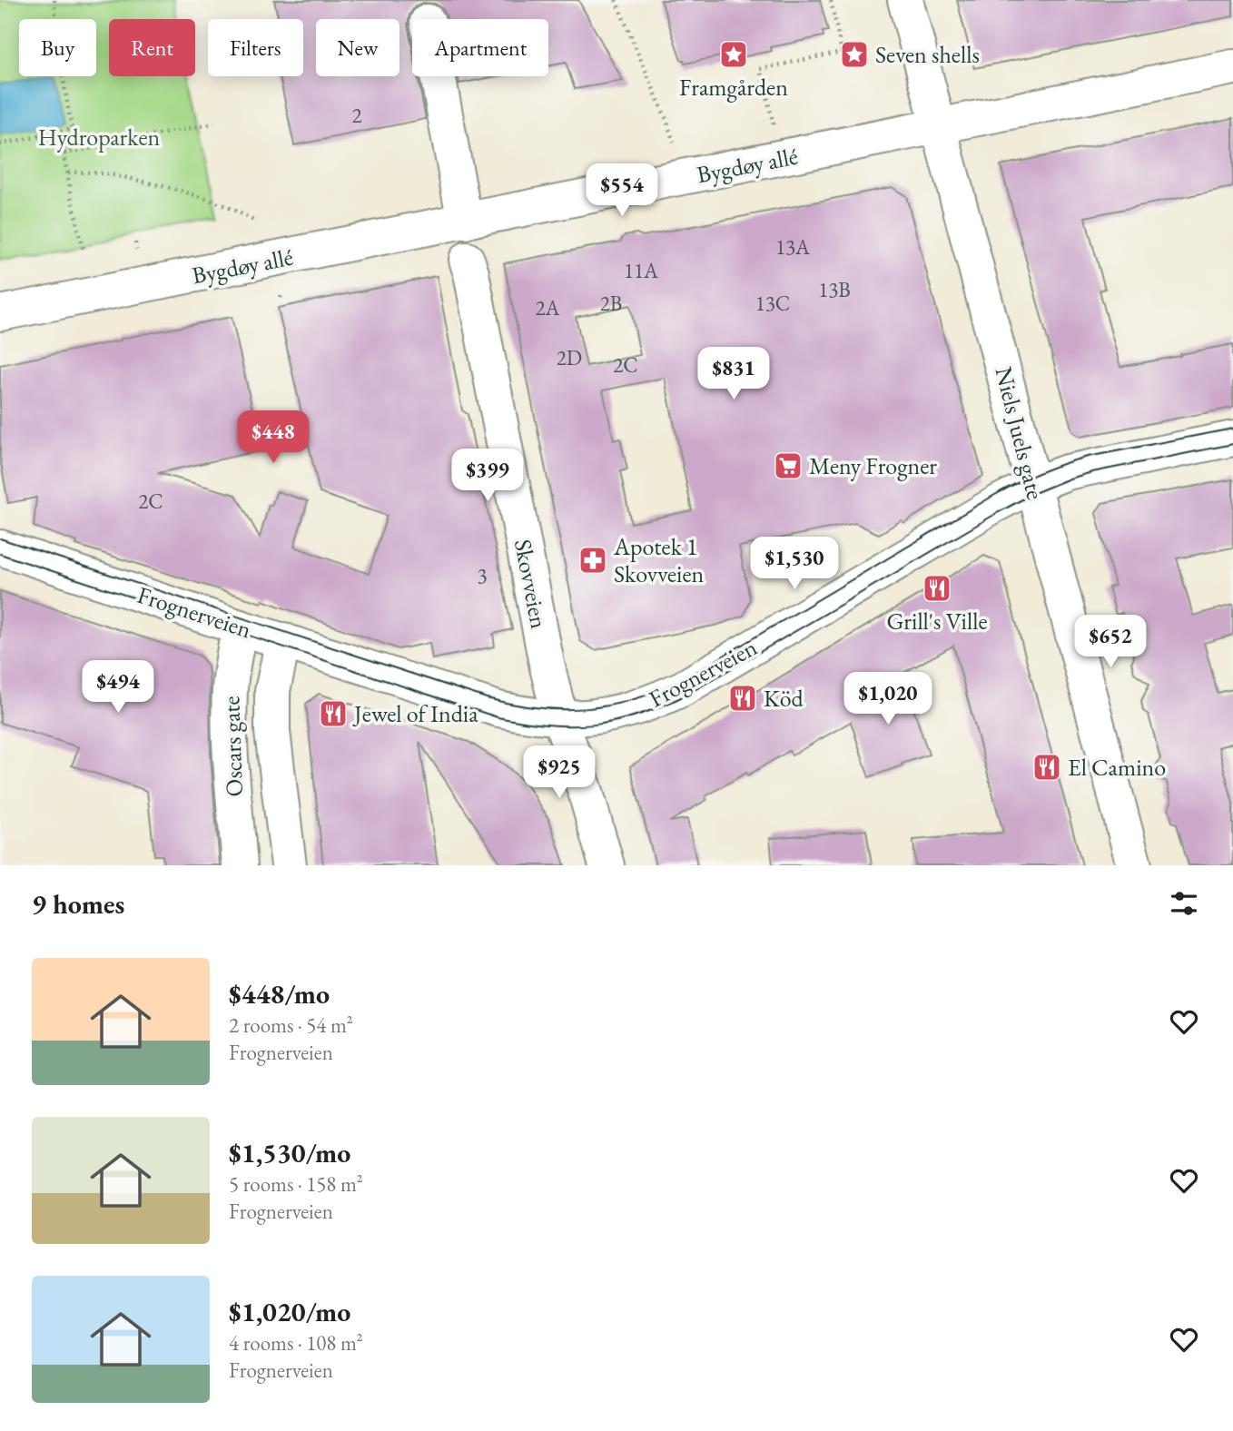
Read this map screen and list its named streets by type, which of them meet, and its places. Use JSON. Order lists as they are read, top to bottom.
{
  "streets": {
    "street": [
      "Bygdøy allé",
      "Niels Juels gate",
      "Skovveien",
      "Frognerveien",
      "Oscars gate"
    ]
  },
  "crossings": [
    ["Bygdøy allé", "Niels Juels gate"],
    ["Niels Juels gate", "Frognerveien"],
    ["Skovveien", "Frognerveien"],
    ["Frognerveien", "Oscars gate"]
  ],
  "parks": ["Hydroparken"],
  "places": {
    "place": ["Framgården", "Seven shells"],
    "supermarket": ["Meny Frogner"],
    "pharmacy": ["Apotek 1 Skovveien"],
    "restaurant": [
      "Grill's Ville",
      "Köd",
      "Jewel of India",
      "El Camino"
    ]
  },
  "house_numbers": [
    "2",
    "13A",
    "11A",
    "13B",
    "2B",
    "13C",
    "2A",
    "2D",
    "2C",
    "2C",
    "3"
  ],
  "page": {
    "chip": [
      "Buy",
      "Rent",
      "Filters",
      "New",
      "Apartment"
    ],
    "price": [
      "$554",
      "$831",
      "$448",
      "$399",
      "$1,530",
      "$652",
      "$494",
      "$1,020",
      "$925"
    ],
    "heading": "9 homes",
    "list": [
      {
        "name": "$448/mo",
        "note": "2 rooms · 54 m² · Frognerveien"
      },
      {
        "name": "$1,530/mo",
        "note": "5 rooms · 158 m² · Frognerveien"
      },
      {
        "name": "$1,020/mo",
        "note": "4 rooms · 108 m² · Frognerveien"
      }
    ]
  }
}
